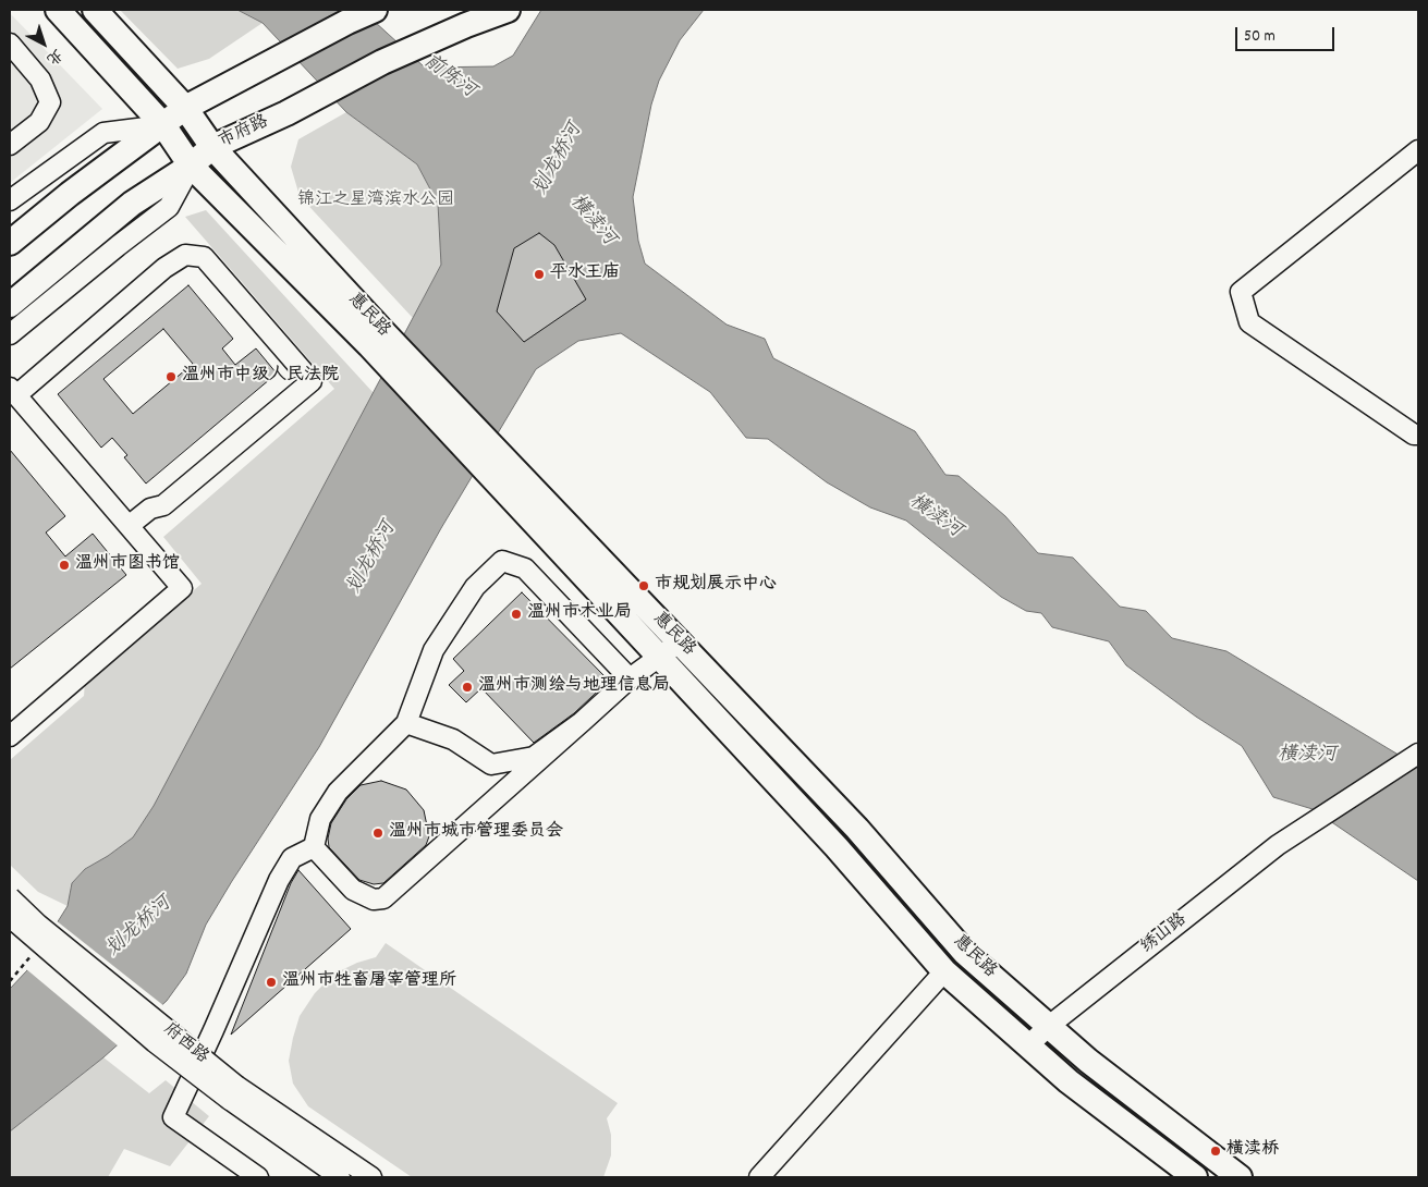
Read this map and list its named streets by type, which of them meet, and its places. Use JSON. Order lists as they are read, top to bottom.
{
  "streets": {
    "main road": ["市府路", "惠民路"],
    "street": ["绣山路", "府西路"]
  },
  "crossings": [
    ["市府路", "惠民路"],
    ["惠民路", "绣山路"]
  ],
  "water": ["前陈河", "划龙桥河", "横渎河"],
  "parks": ["锦江之星湾滨水公园"],
  "places": [
    "平水王庙",
    "温州市中级人民法院",
    "温州市图书馆",
    "市规划展示中心",
    "温州市木业局",
    "温州市测绘与地理信息局",
    "温州市城市管理委员会",
    "温州市牲畜屠宰管理所",
    "横渎桥"
  ],
  "scale_bar": "50 m",
  "north": "bottom right"
}
